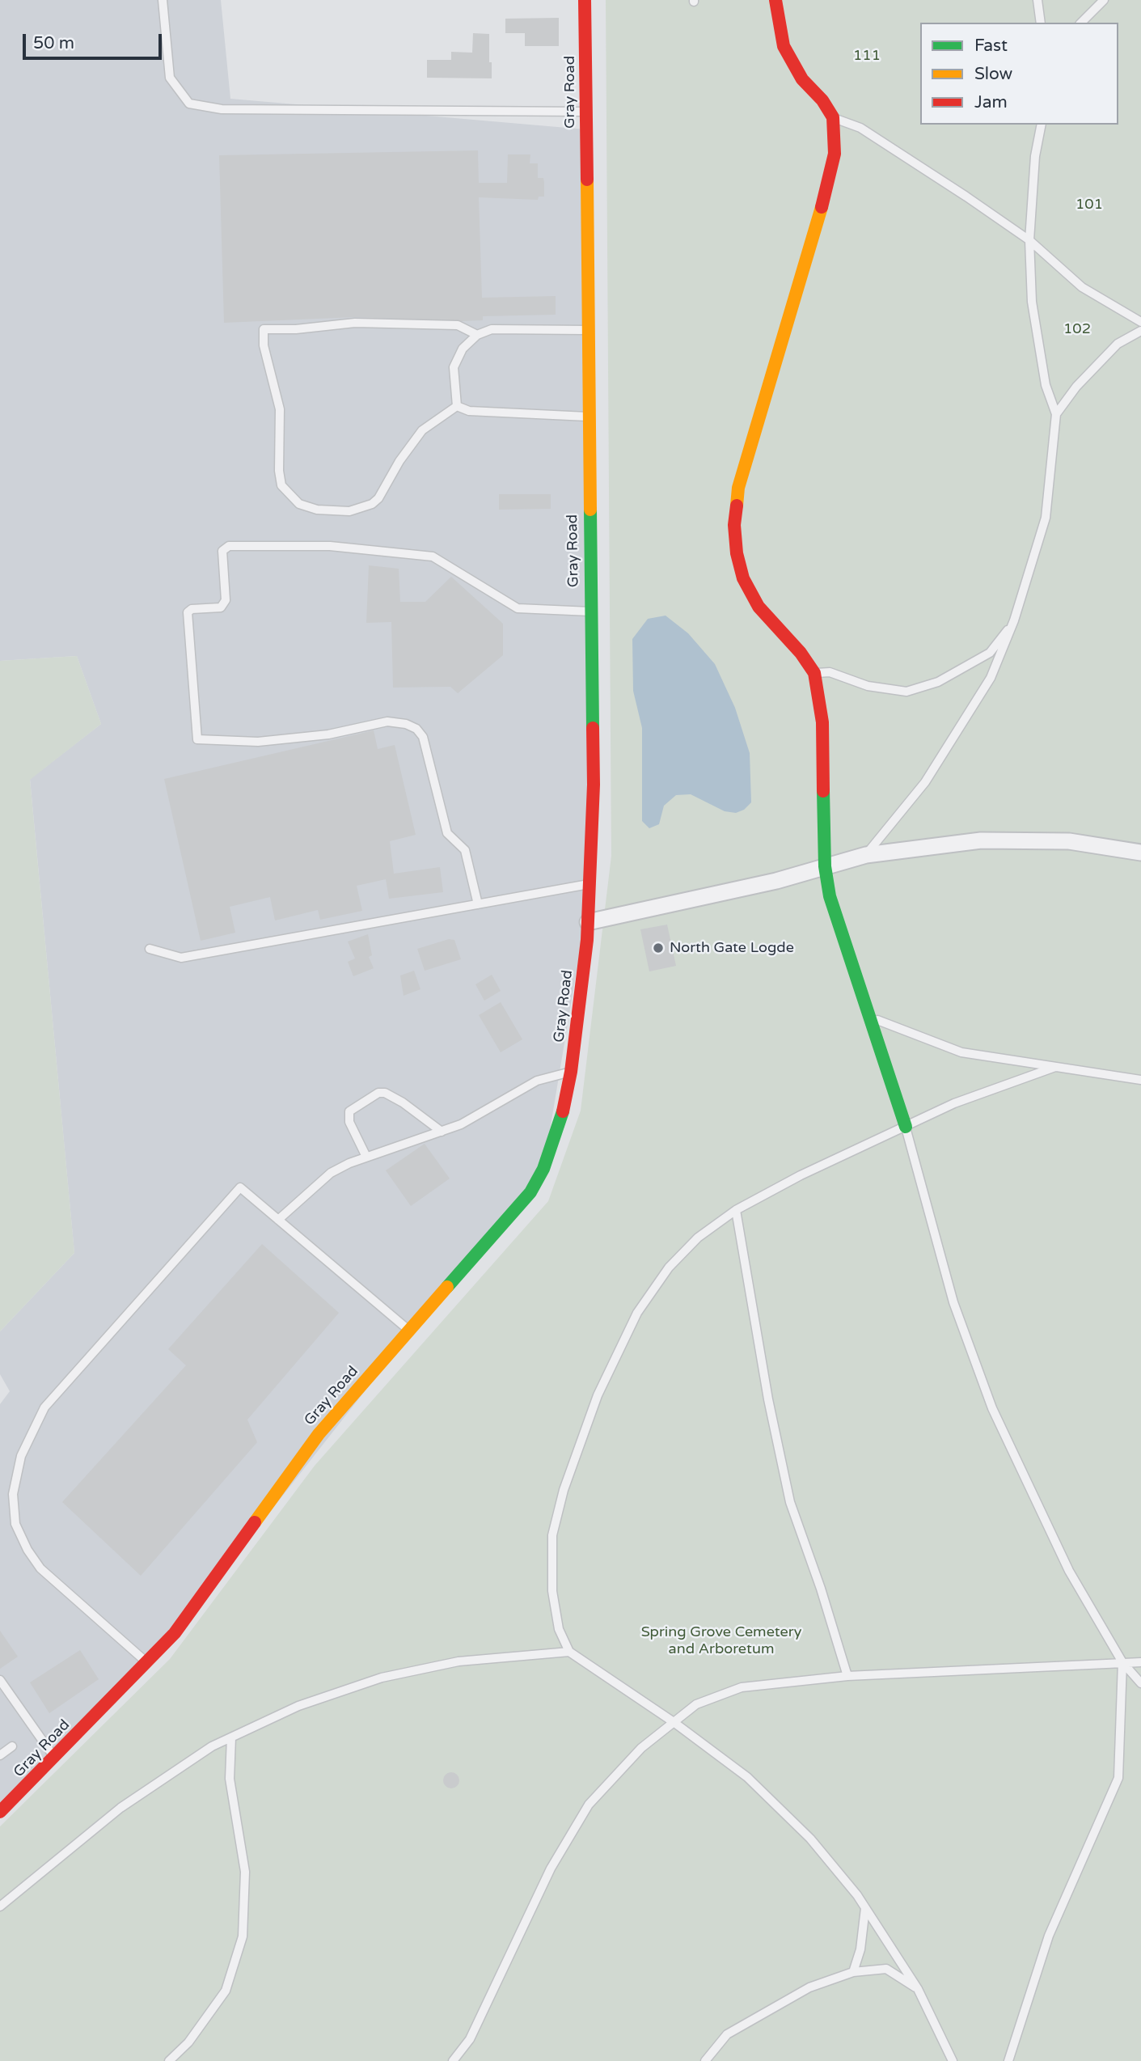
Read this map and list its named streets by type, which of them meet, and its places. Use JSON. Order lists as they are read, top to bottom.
{
  "streets": {
    "street": ["Gray Road"]
  },
  "parks": [
    "111",
    "101",
    "102",
    "Spring Grove Cemetery and Arboretum"
  ],
  "places": ["North Gate Logde"],
  "legend": ["Fast", "Slow", "Jam"],
  "scale_bar": "50 m"
}
